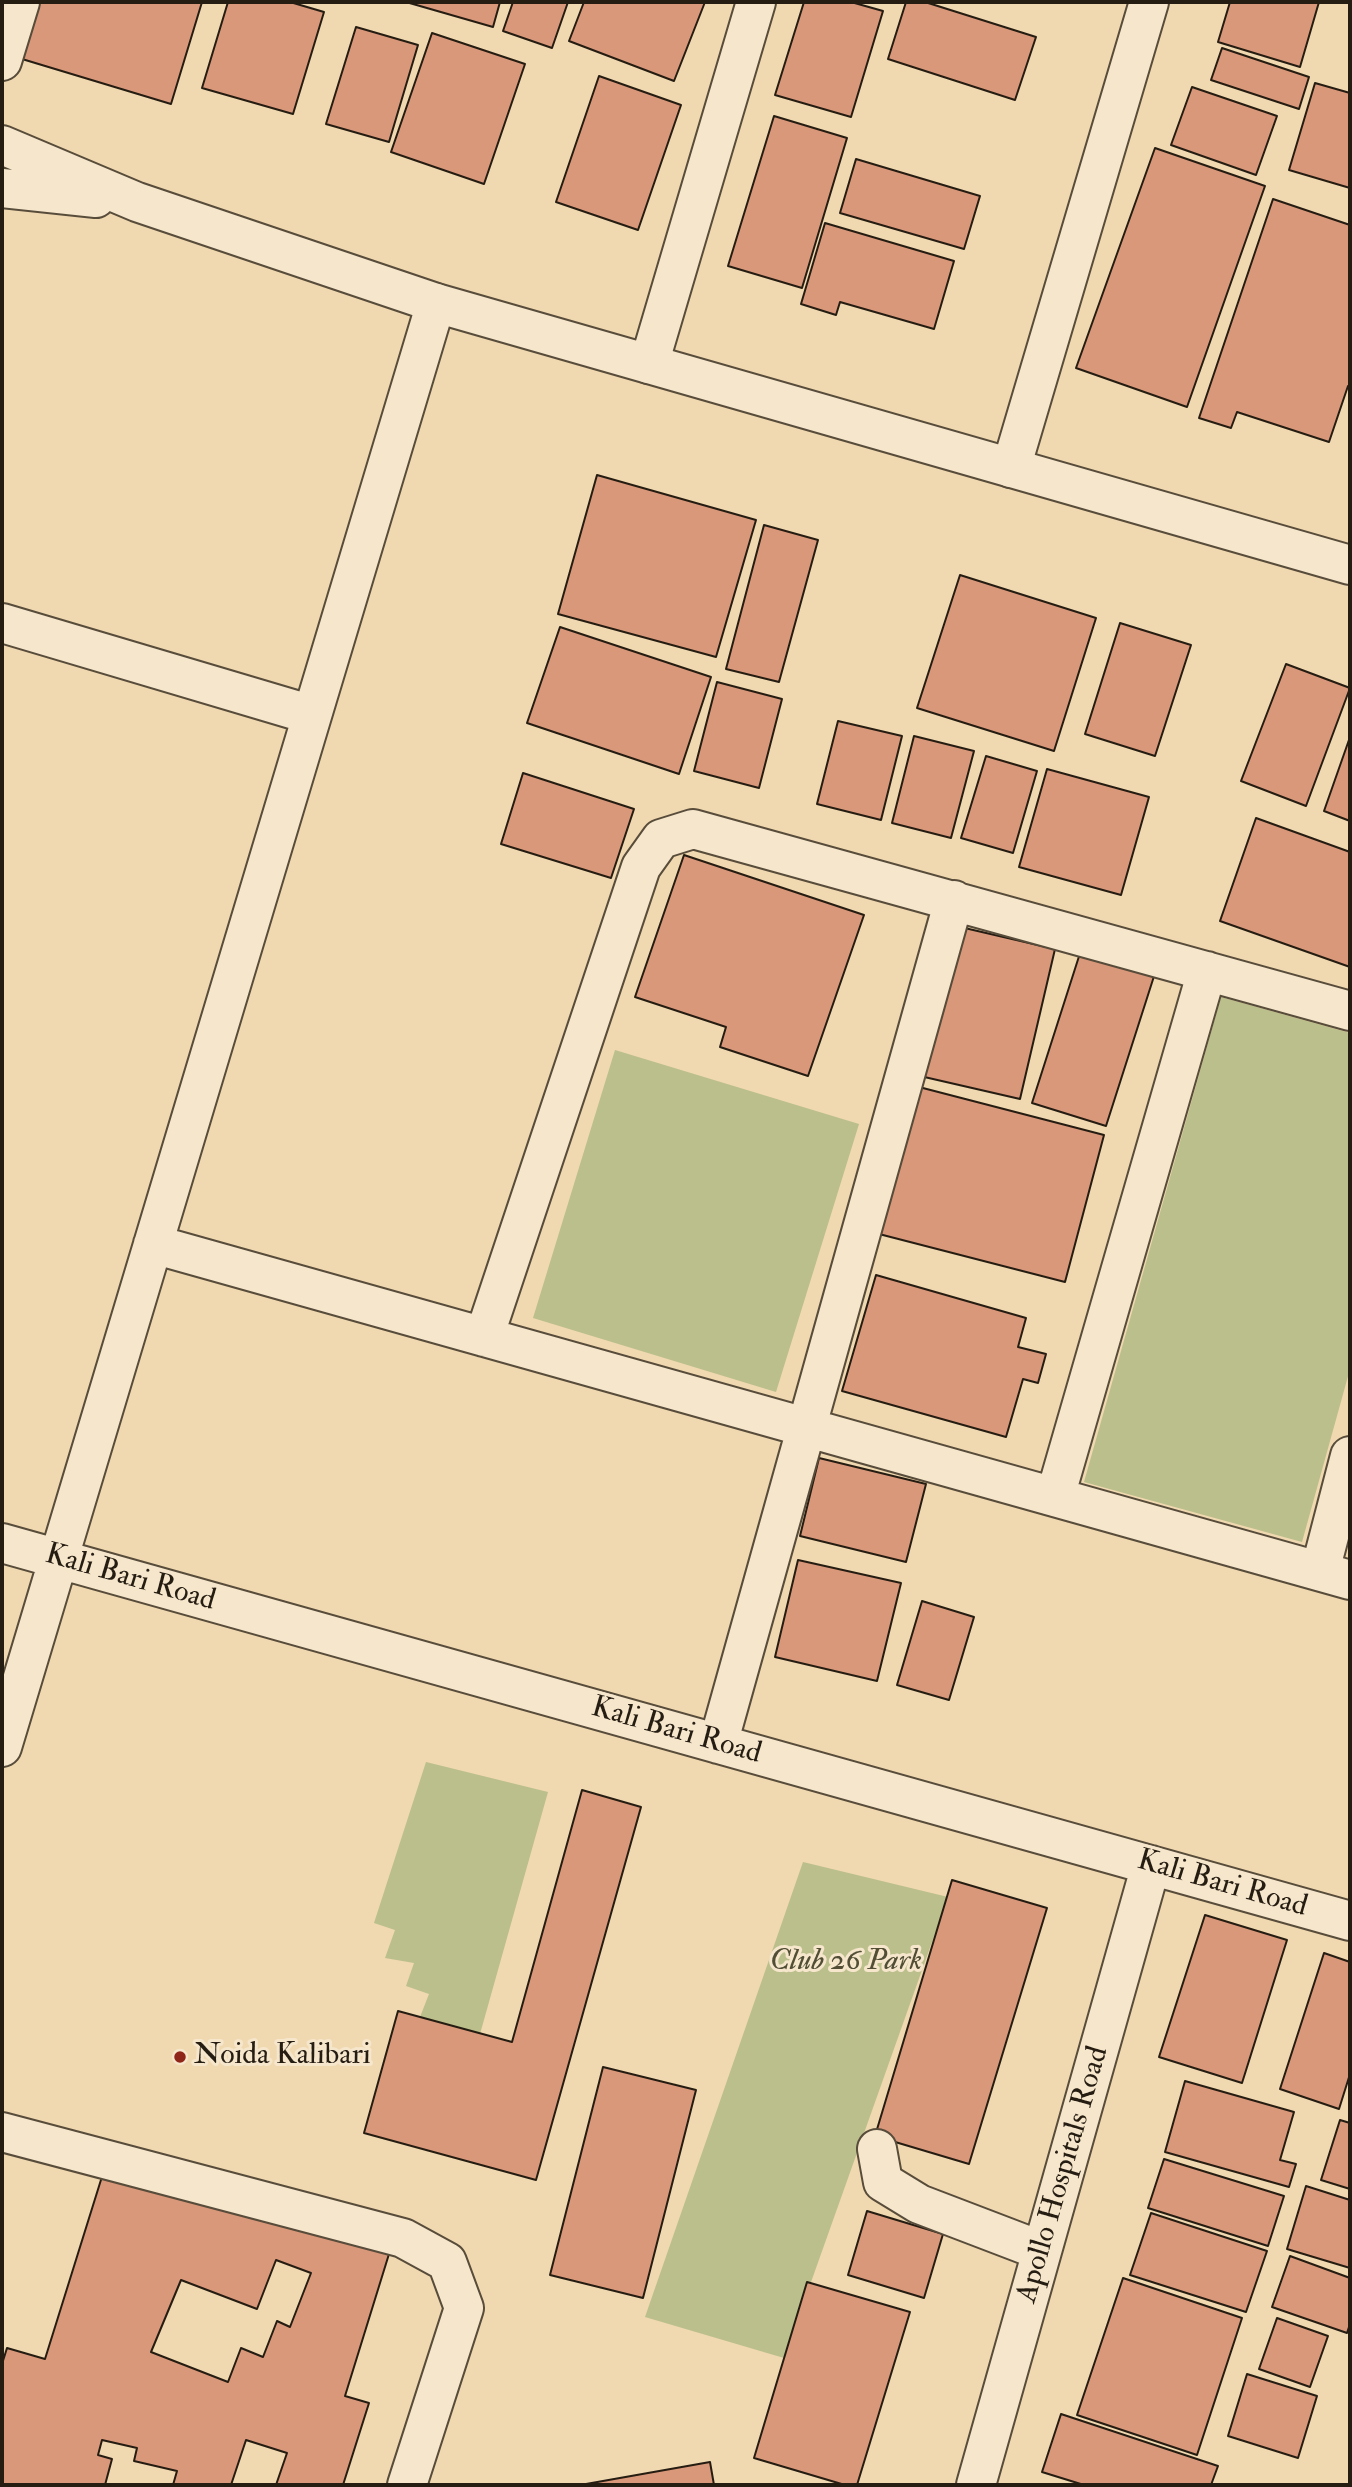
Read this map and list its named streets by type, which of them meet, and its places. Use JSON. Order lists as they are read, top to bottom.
{
  "streets": {
    "street": ["Kali Bari Road", "Apollo Hospitals Road"]
  },
  "crossings": [
    ["Kali Bari Road", "Apollo Hospitals Road"]
  ],
  "parks": ["Club 26 Park"],
  "places": ["Noida Kalibari"]
}
